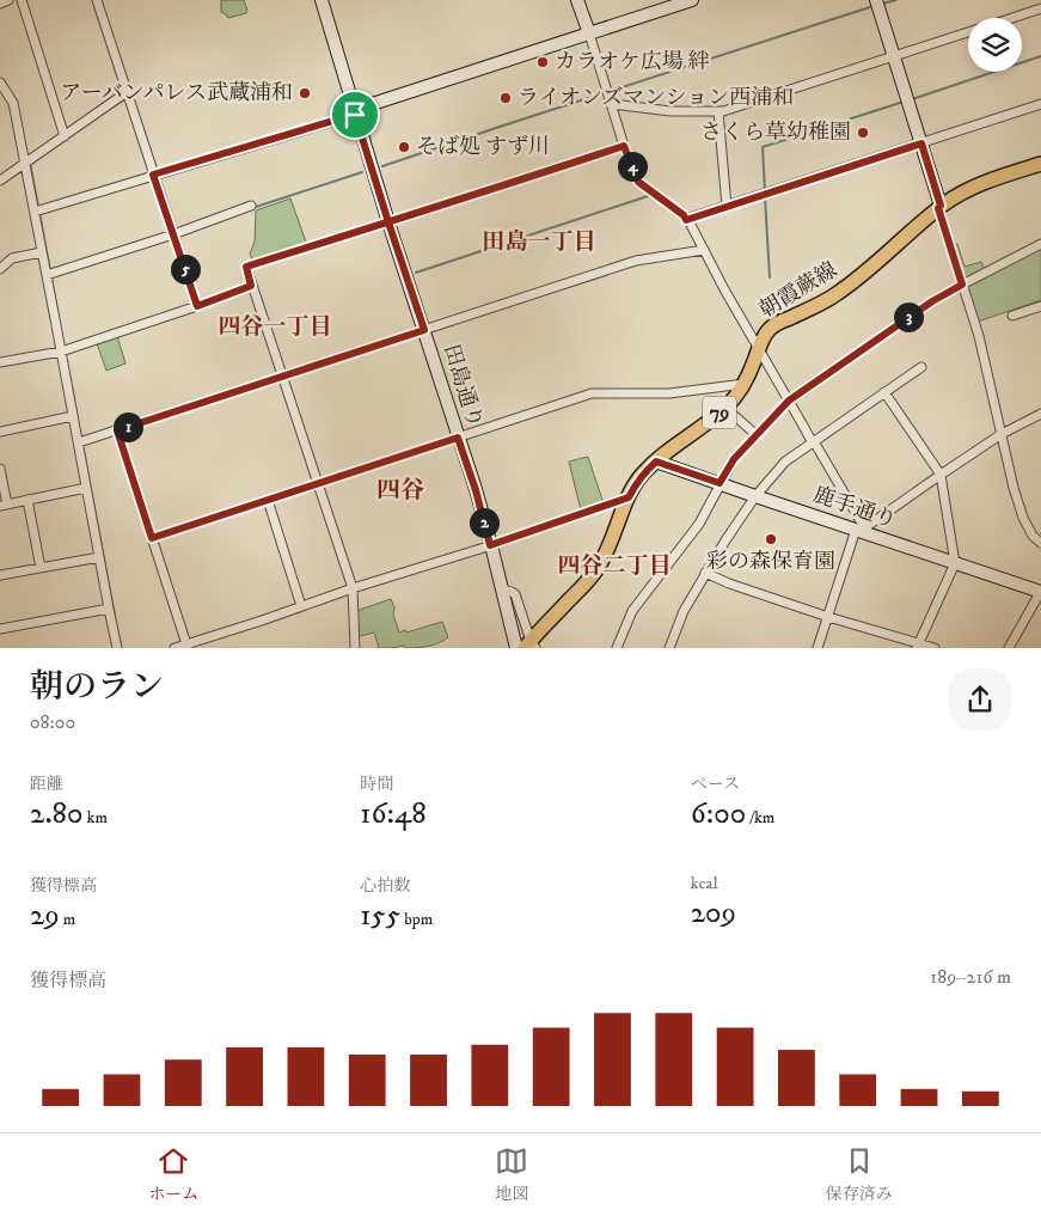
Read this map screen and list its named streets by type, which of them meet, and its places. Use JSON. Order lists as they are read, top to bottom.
{
  "streets": {
    "main road": ["朝霞蕨線", "79"],
    "street": ["田島通り", "鹿手通り"]
  },
  "crossings": [
    ["朝霞蕨線", "鹿手通り"]
  ],
  "districts": [
    "田島一丁目",
    "四谷一丁目",
    "四谷",
    "四谷二丁目"
  ],
  "places": [
    "カラオケ広場 絆",
    "アーバンパレス武蔵浦和",
    "ライオンズマンション西浦和",
    "さくら草幼稚園",
    "そば処 すず川",
    "彩の森保育園"
  ],
  "page": {
    "pins": [
      "4",
      "5",
      "3",
      "1",
      "2"
    ],
    "heading": ["朝のラン", "08:00"],
    "stats": [
      ["距離", "2.80 km"],
      ["時間", "16:48"],
      ["ペース", "6:00 /km"],
      ["獲得標高", "29 m"],
      ["心拍数", "155 bpm"],
      ["kcal", "209"]
    ],
    "chart": ["獲得標高", "189–216 m"],
    "tabs": ["ホーム", "地図", "保存済み"]
  }
}
